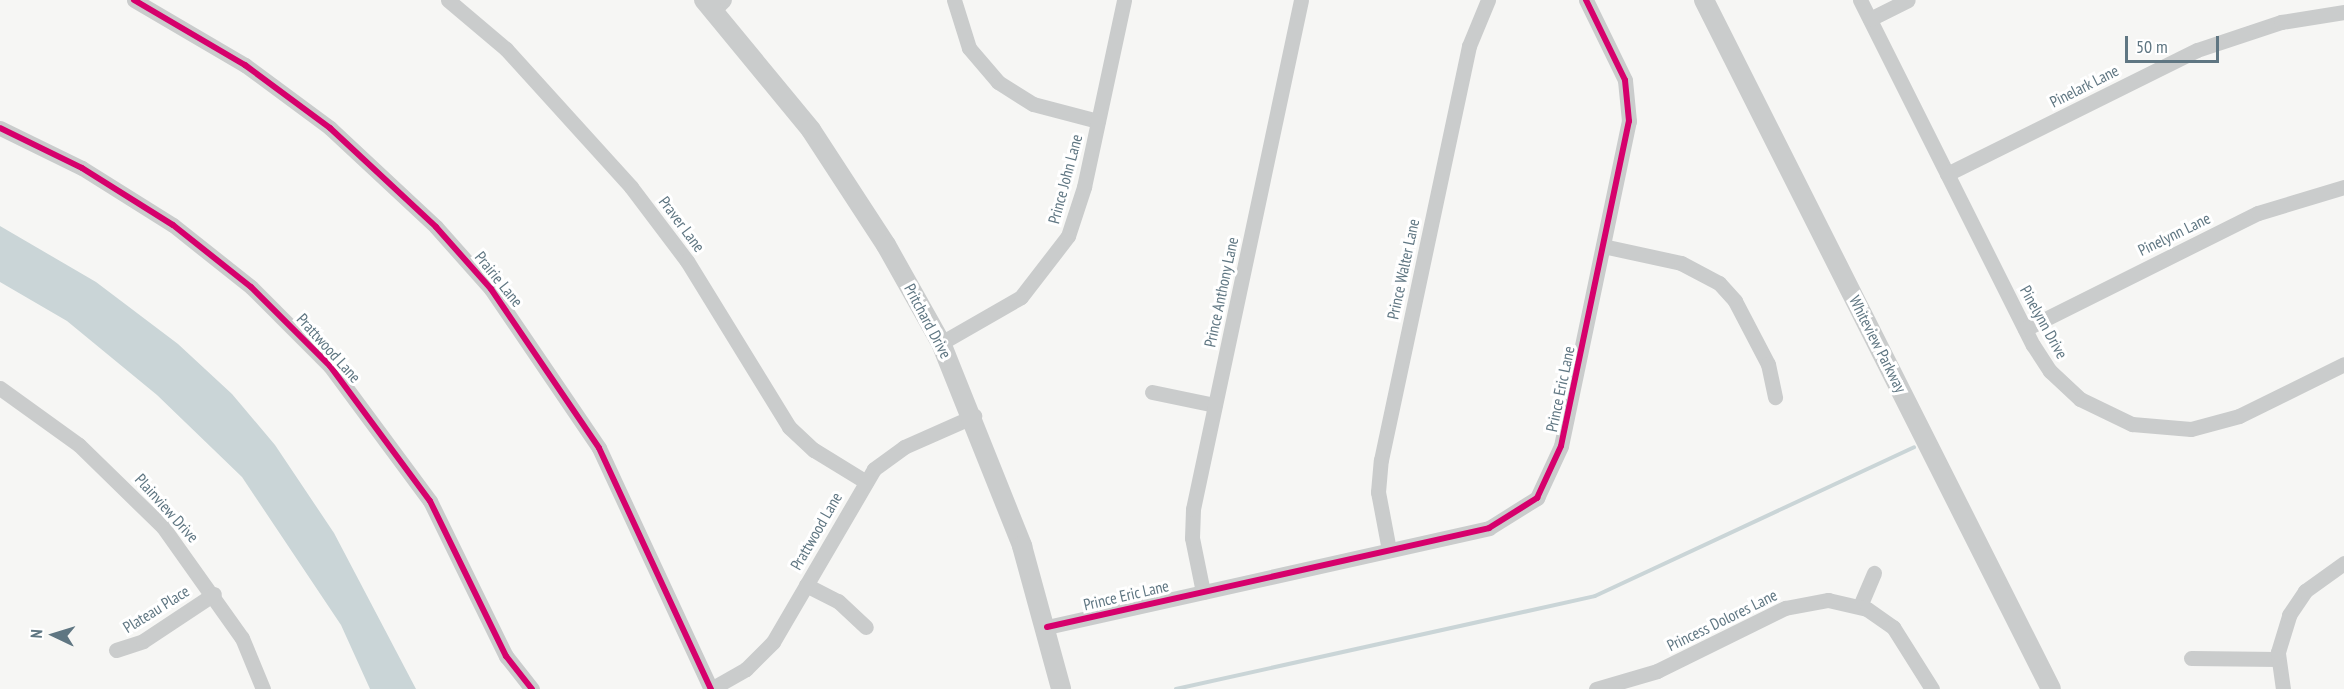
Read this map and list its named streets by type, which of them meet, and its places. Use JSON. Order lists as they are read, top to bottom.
{
  "streets": {
    "street": [
      "Pinelark Lane",
      "Prince John Lane",
      "Praver Lane",
      "Pinelynn Lane",
      "Prince Walter Lane",
      "Prairie Lane",
      "Prince Anthony Lane",
      "Pritchard Drive",
      "Pinelynn Drive",
      "Whiteview Parkway",
      "Prattwood Lane",
      "Prince Eric Lane",
      "Plainview Drive",
      "Plateau Place",
      "Princess Dolores Lane"
    ]
  },
  "crossings": [
    ["Pinelark Lane", "Pinelynn Drive"],
    ["Prince John Lane", "Pritchard Drive"],
    ["Praver Lane", "Prattwood Lane"],
    ["Pinelynn Lane", "Pinelynn Drive"],
    ["Prince Walter Lane", "Prince Eric Lane"],
    ["Prairie Lane", "Prattwood Lane"],
    ["Prince Anthony Lane", "Prince Eric Lane"],
    ["Pritchard Drive", "Prattwood Lane"],
    ["Pritchard Drive", "Prince Eric Lane"],
    ["Plainview Drive", "Plateau Place"]
  ],
  "scale_bar": "50 m",
  "north": "left"
}
